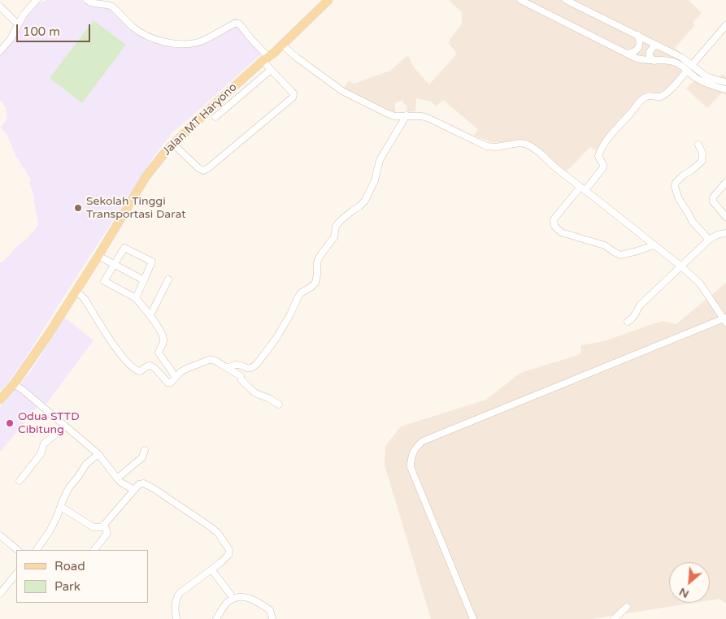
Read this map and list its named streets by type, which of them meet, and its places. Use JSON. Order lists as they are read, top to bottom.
{
  "streets": {
    "main road": ["Jalan MT Haryono"]
  },
  "places": ["Sekolah Tinggi Transportasi Darat", "Odua STTD Cibitung"],
  "legend": ["Road", "Park"],
  "scale_bar": "100 m",
  "north": "bottom left"
}
